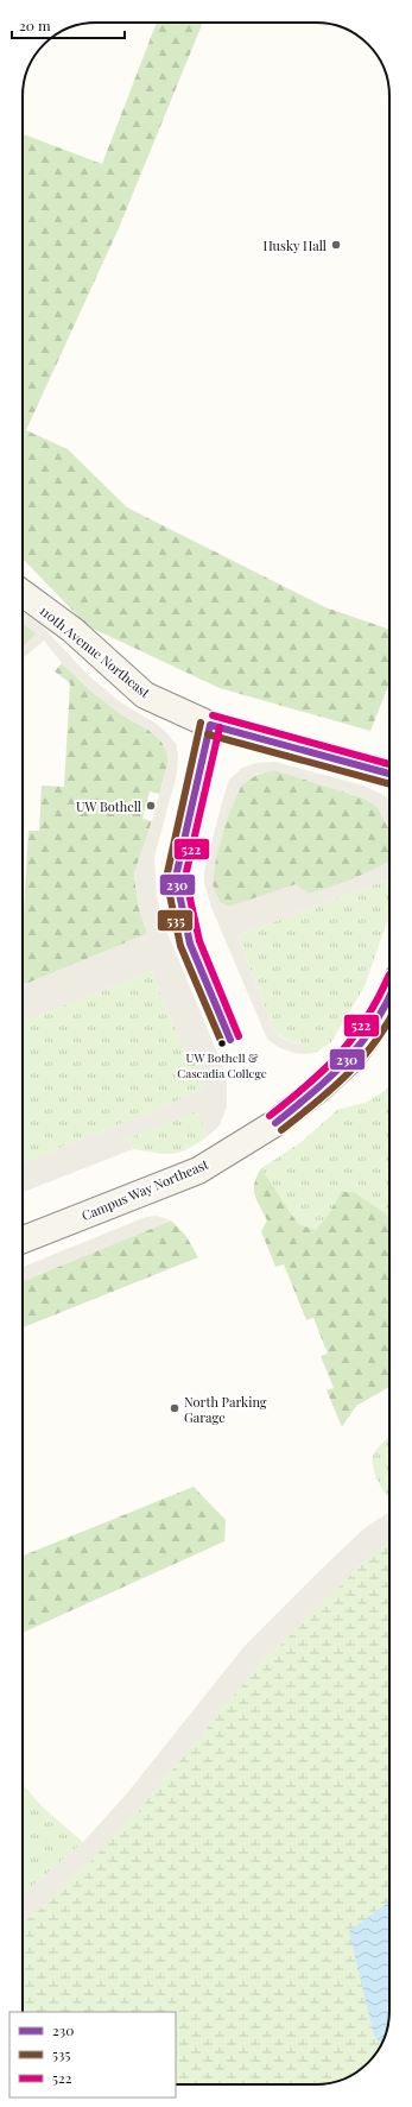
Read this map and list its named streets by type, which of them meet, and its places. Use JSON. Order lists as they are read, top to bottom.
{
  "streets": {
    "street": ["110th Avenue Northeast", "Campus Way Northeast"]
  },
  "places": [
    "Husky Hall",
    "UW Bothell",
    "UW Bothell & Cascadia College",
    "North Parking Garage"
  ],
  "lines": ["transit line 522", "transit line 535", "transit line 230"],
  "legend": ["230", "535", "522"],
  "scale_bar": "20 m"
}
